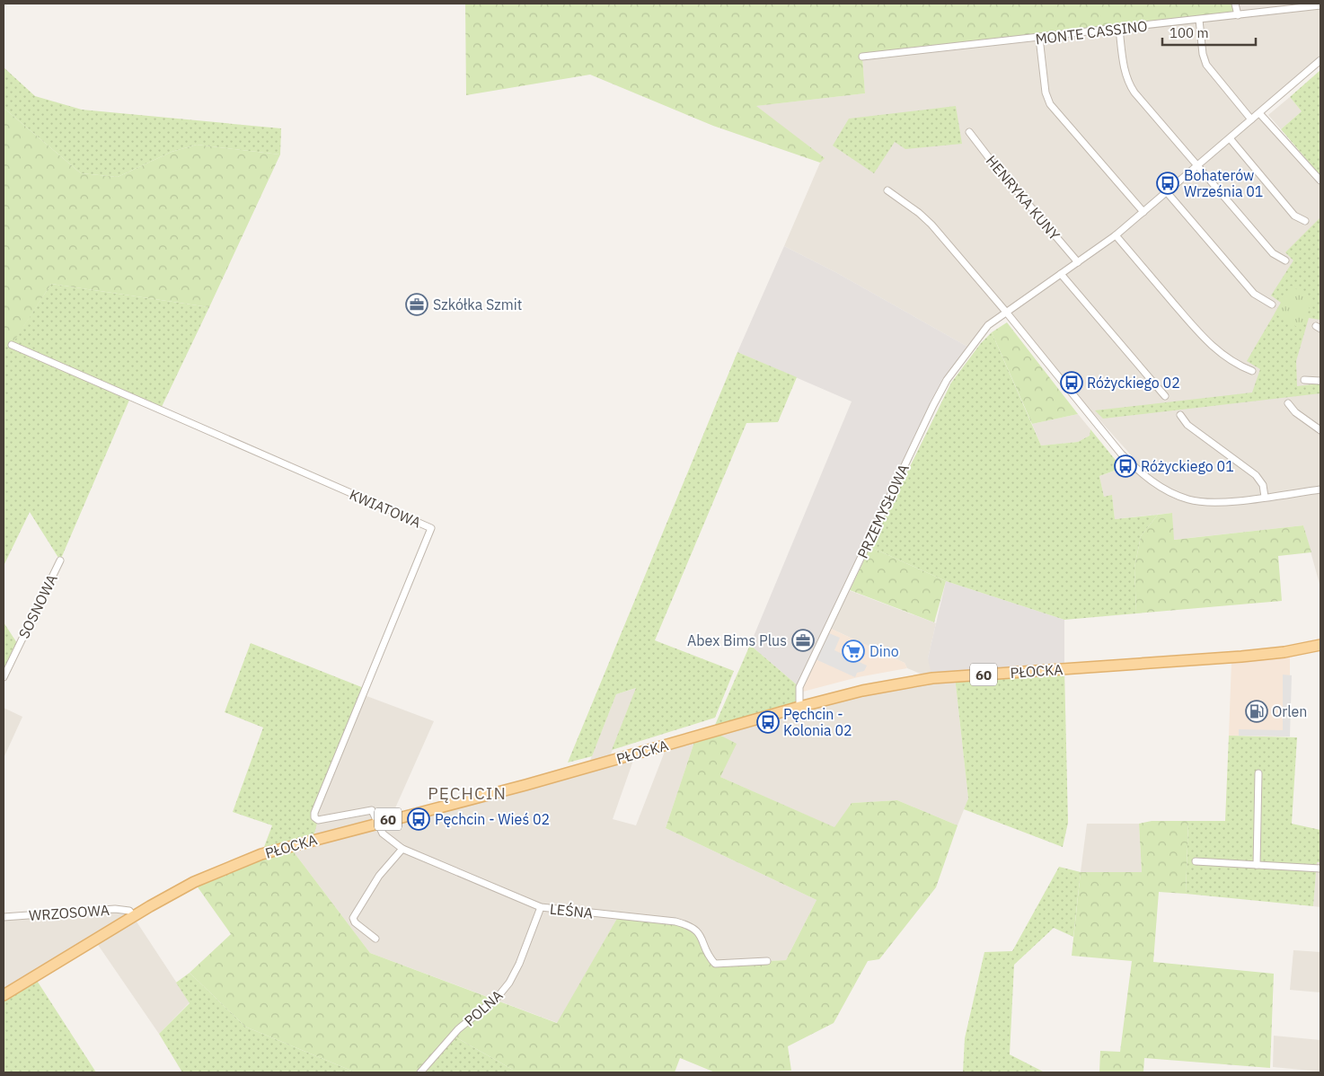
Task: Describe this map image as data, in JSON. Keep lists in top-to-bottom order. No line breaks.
{"streets":{"main road":["PŁOCKA","60"],"street":["MONTE CASSINO","HENRYKA KUNY","KWIATOWA","PRZEMYSŁOWA","SOSNOWA","LEŚNA","WRZOSOWA","POLNA"]},"crossings":[["HENRYKA KUNY","PRZEMYSŁOWA"],["KWIATOWA","PŁOCKA"],["KWIATOWA","LEŚNA"],["PRZEMYSŁOWA","PŁOCKA"],["PŁOCKA","LEŚNA"],["PŁOCKA","WRZOSOWA"],["LEŚNA","POLNA"]],"districts":["PĘCHCIN"],"places":{"bus stop":["Bohaterów Września 01","Różyckiego 02","Różyckiego 01","Pęchcin - Kolonia 02","Pęchcin - Wieś 02"],"office":["Szkółka Szmit","Abex Bims Plus"],"supermarket":["Dino"],"fuel station":["Orlen"]},"scale_bar":"100 m"}
